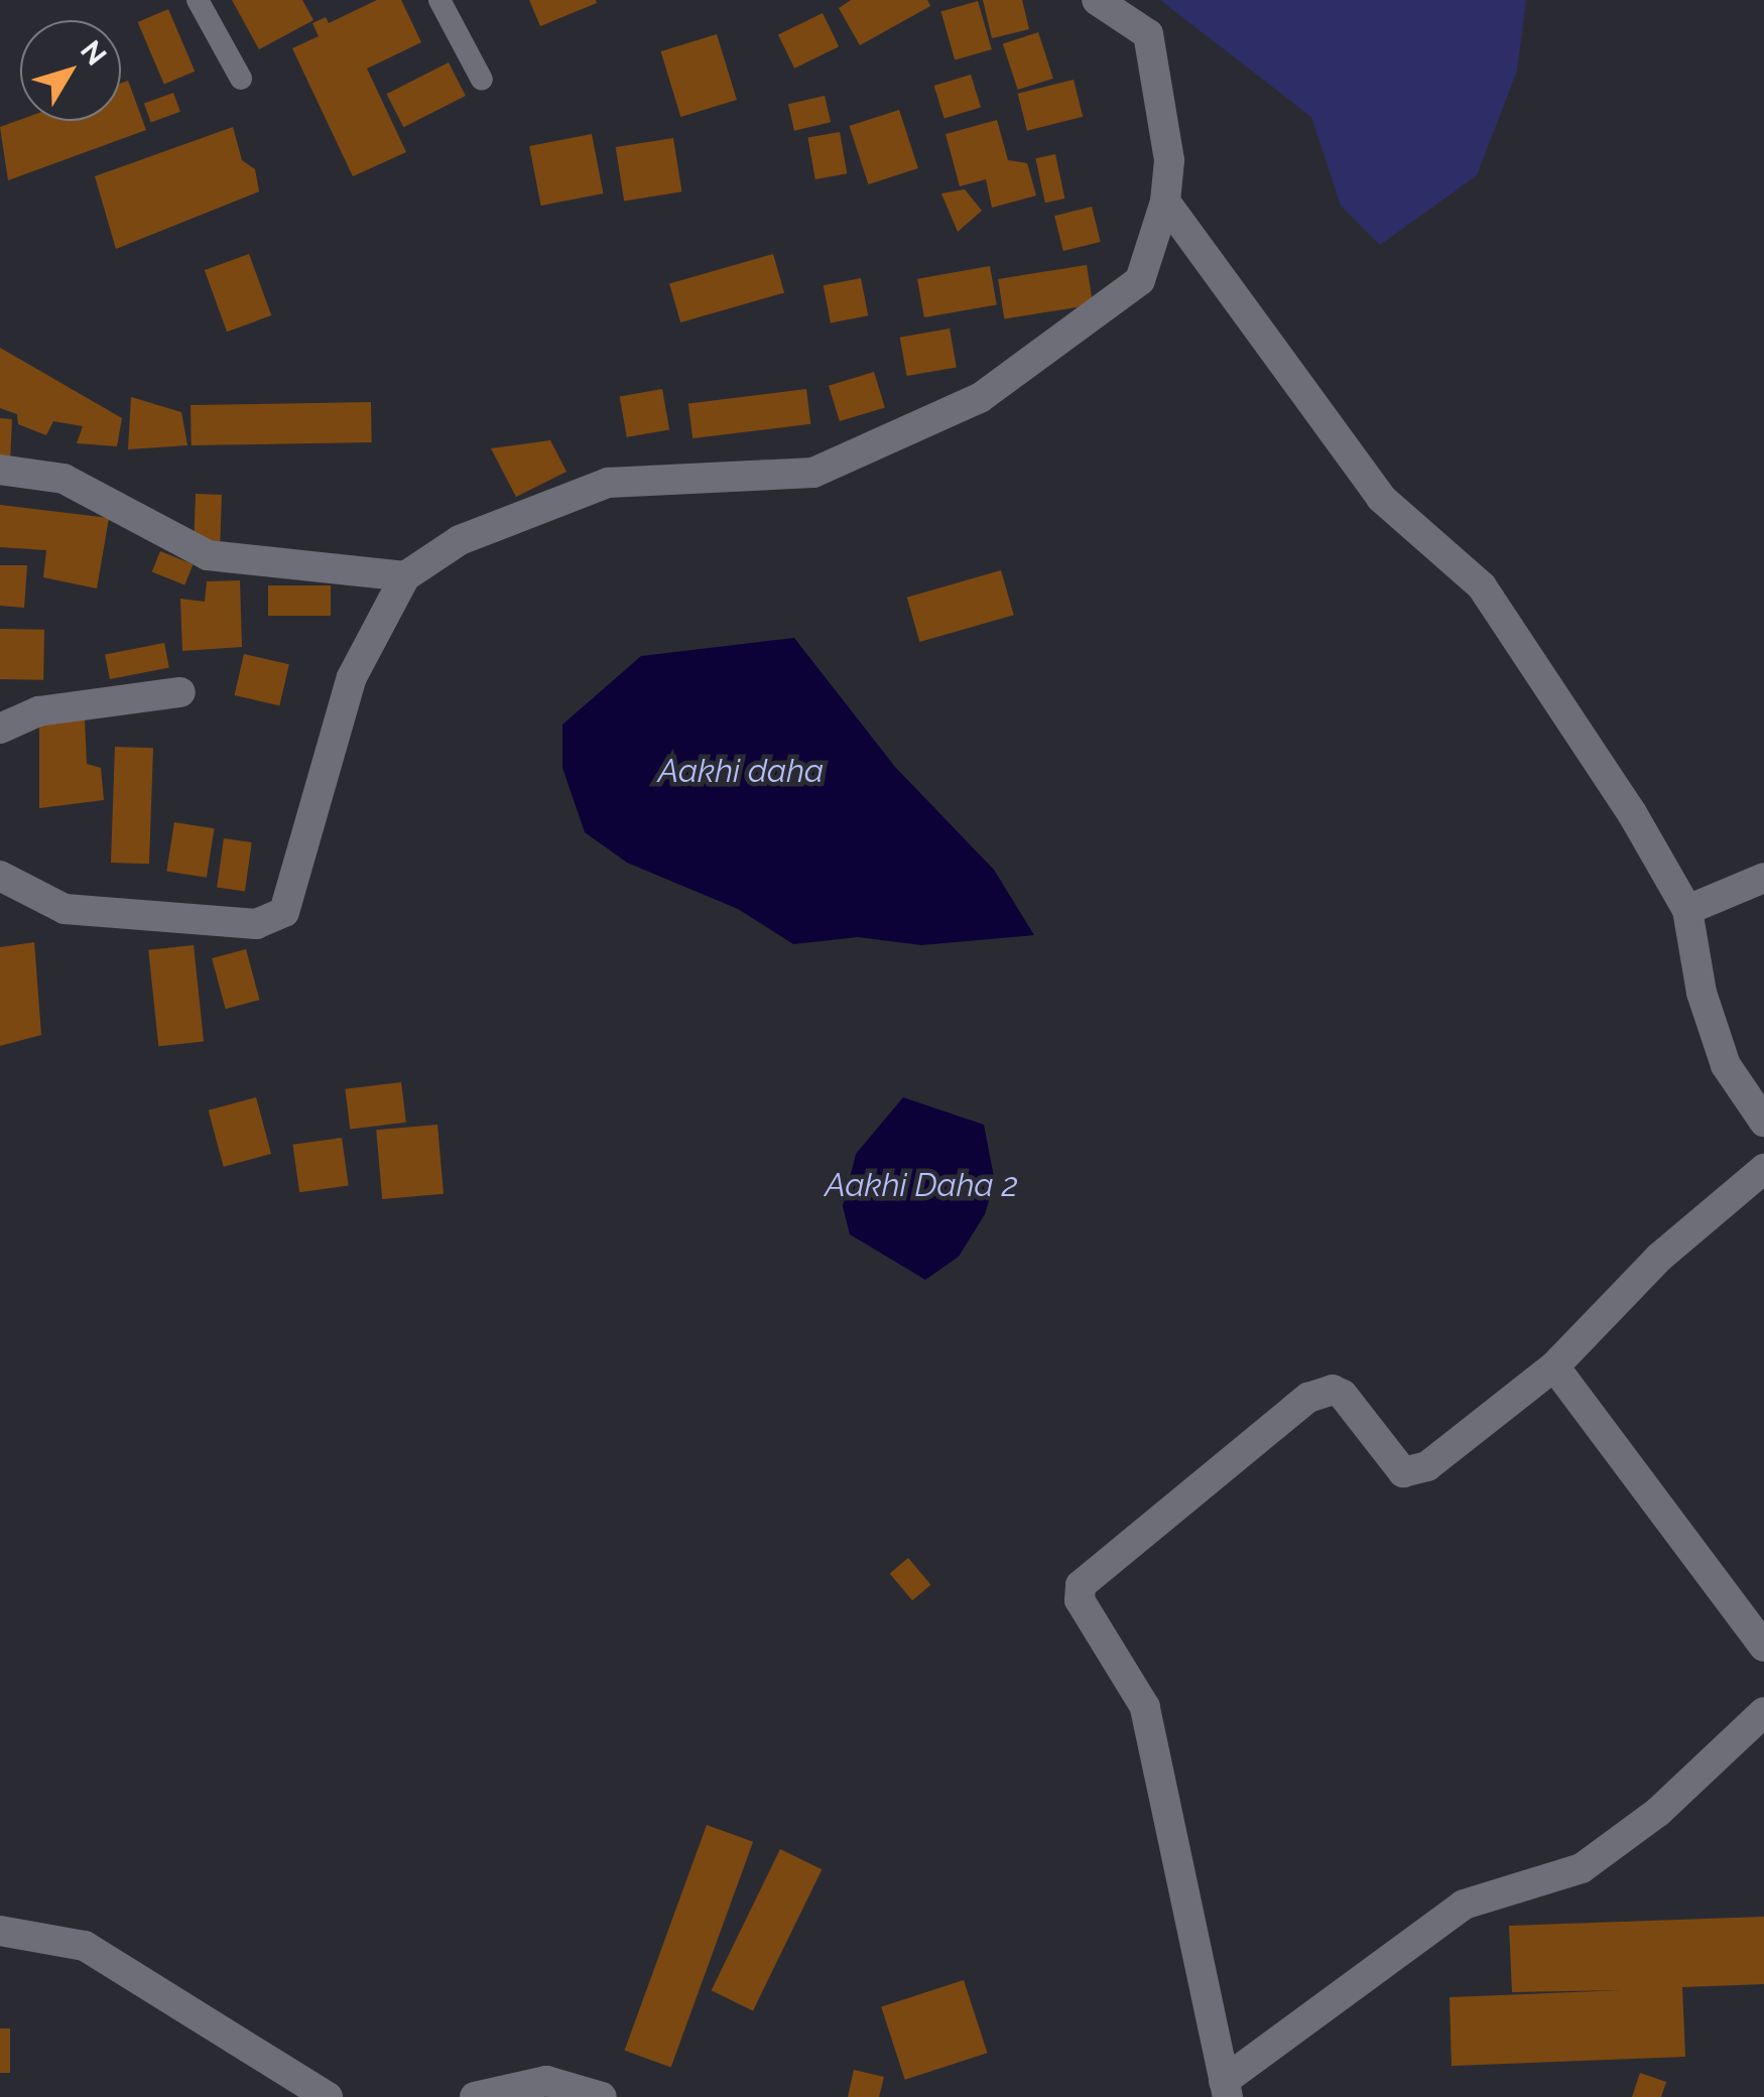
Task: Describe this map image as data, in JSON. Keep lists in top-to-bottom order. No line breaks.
{"water":["Aakhi daha","Aakhi Daha 2"],"north":"top right"}
